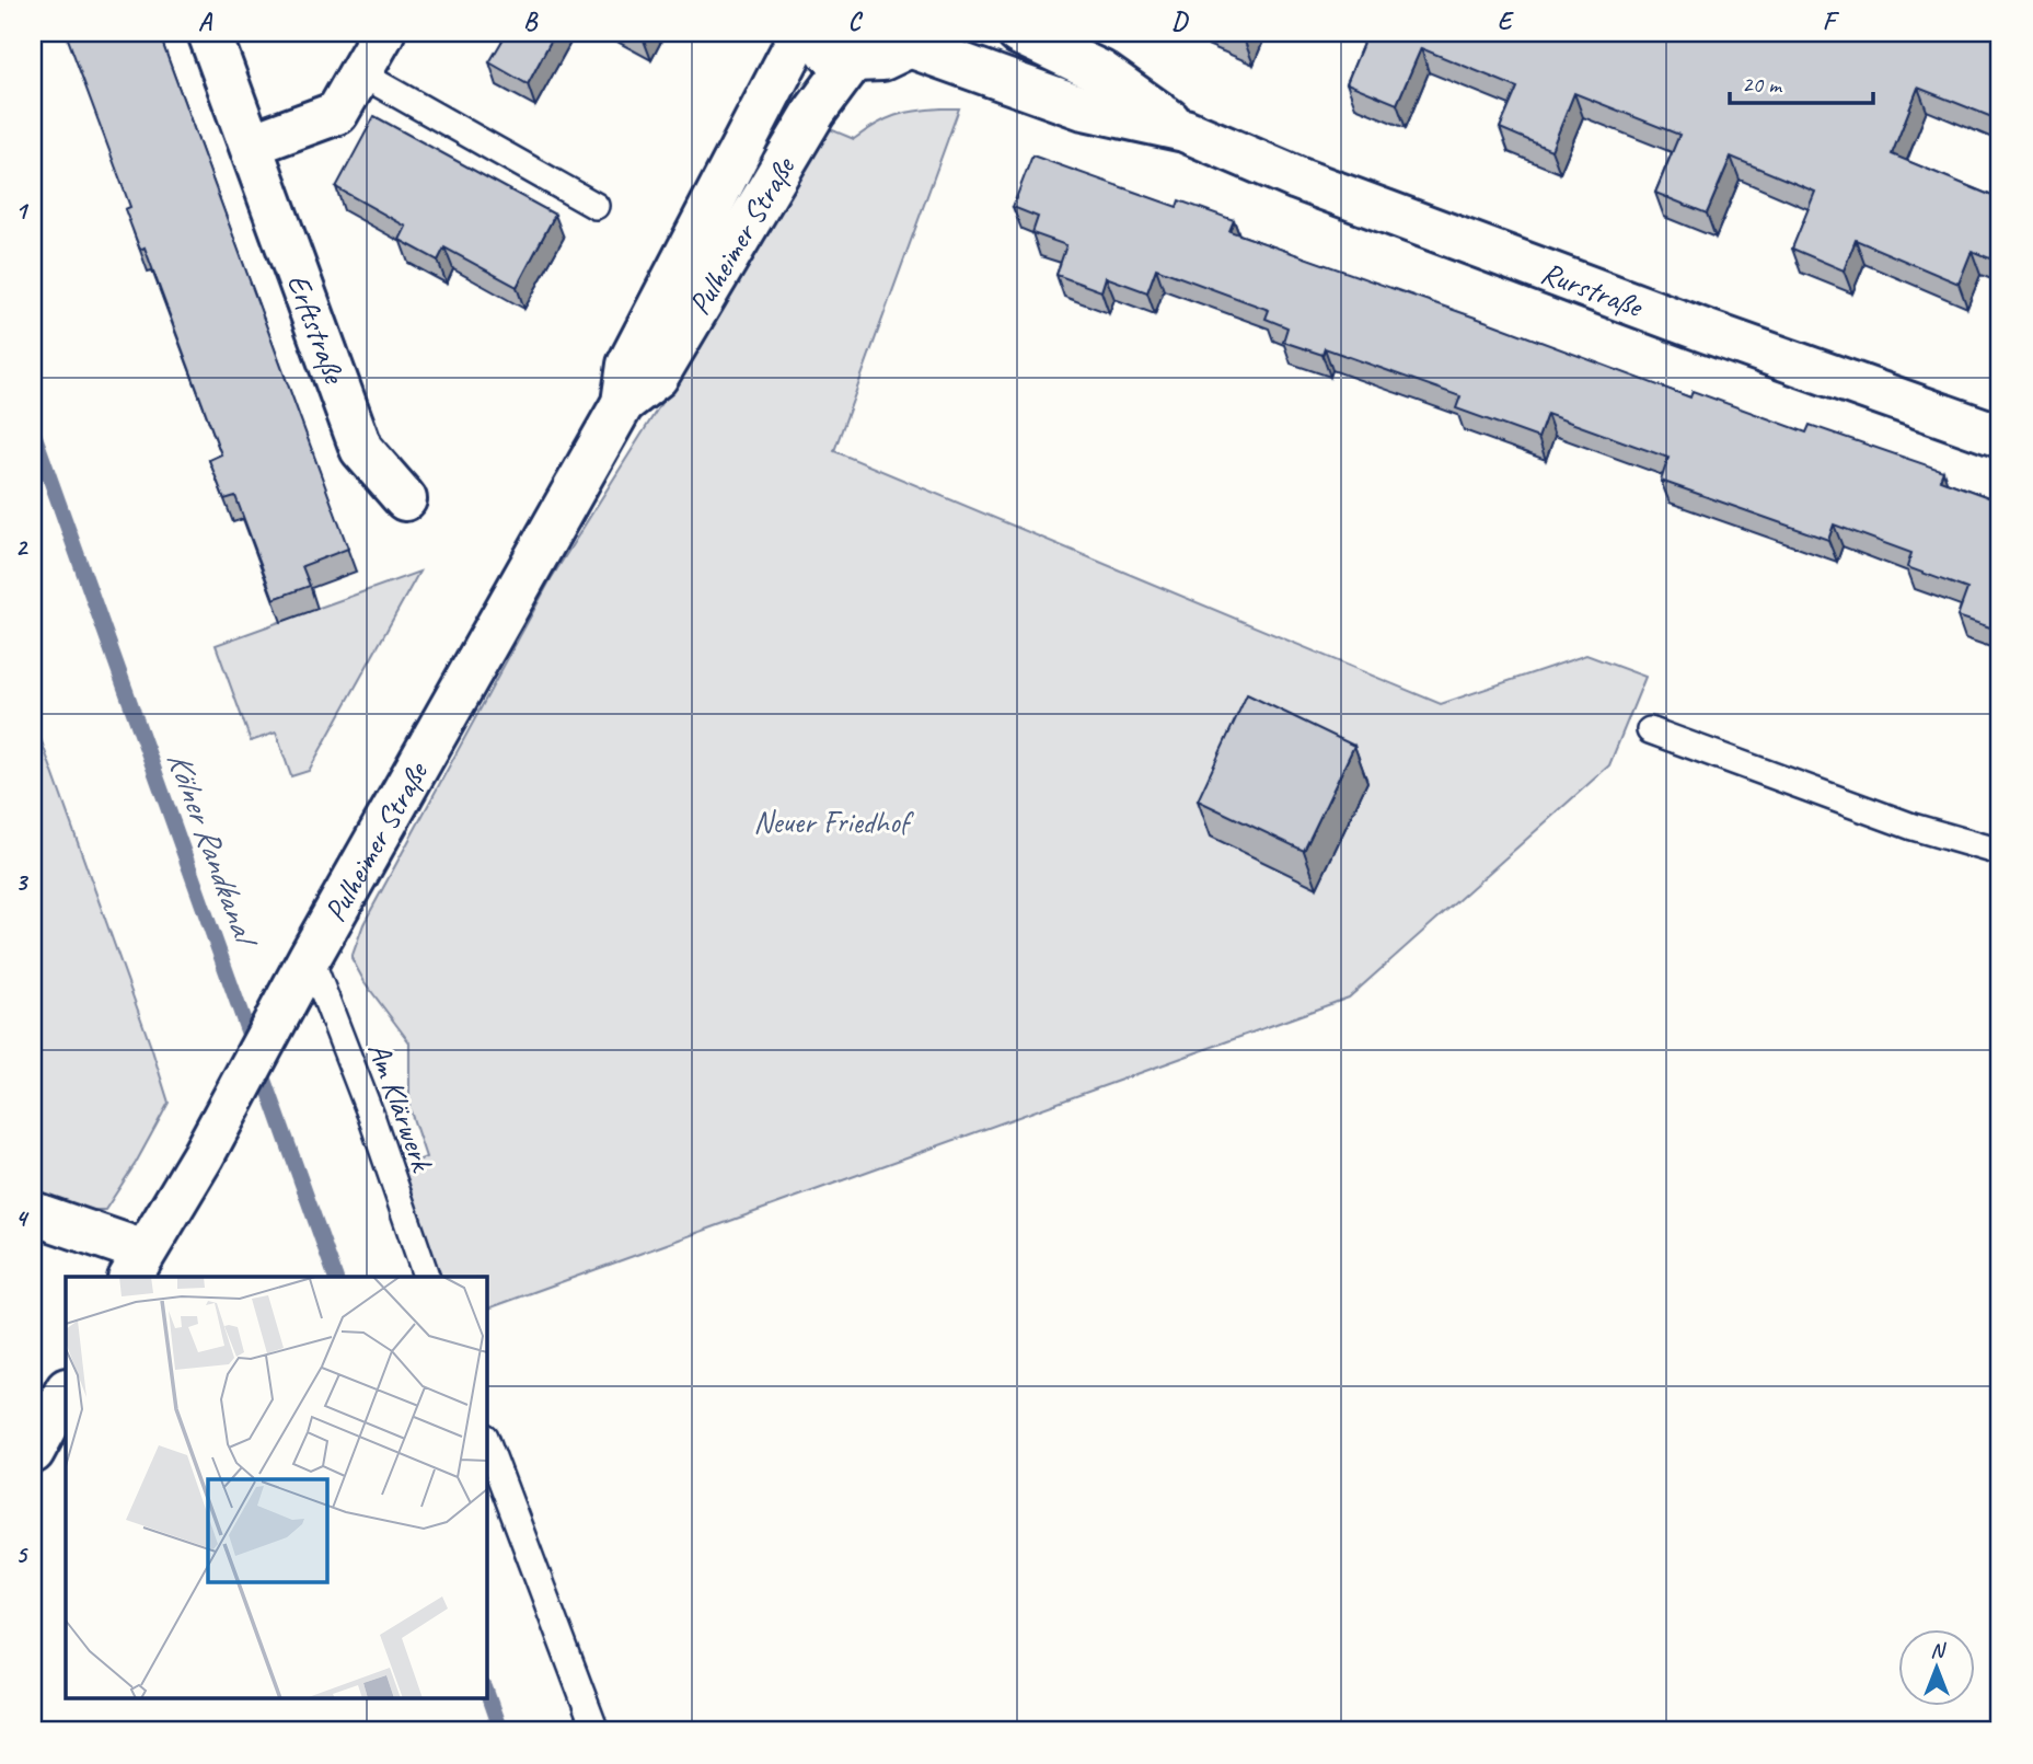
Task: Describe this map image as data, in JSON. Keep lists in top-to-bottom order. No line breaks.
{"streets":{"street":["Pulheimer Straße","Rurstraße","Erftstraße"],"lane":["Am Klärwerk"]},"crossings":[["Pulheimer Straße","Am Klärwerk"]],"water":["Kölner Randkanal"],"parks":["Neuer Friedhof"],"scale_bar":"20 m","north":"top","grid":{"columns":["A","B","C","D","E","F"],"rows":["1","2","3","4","5"]}}
